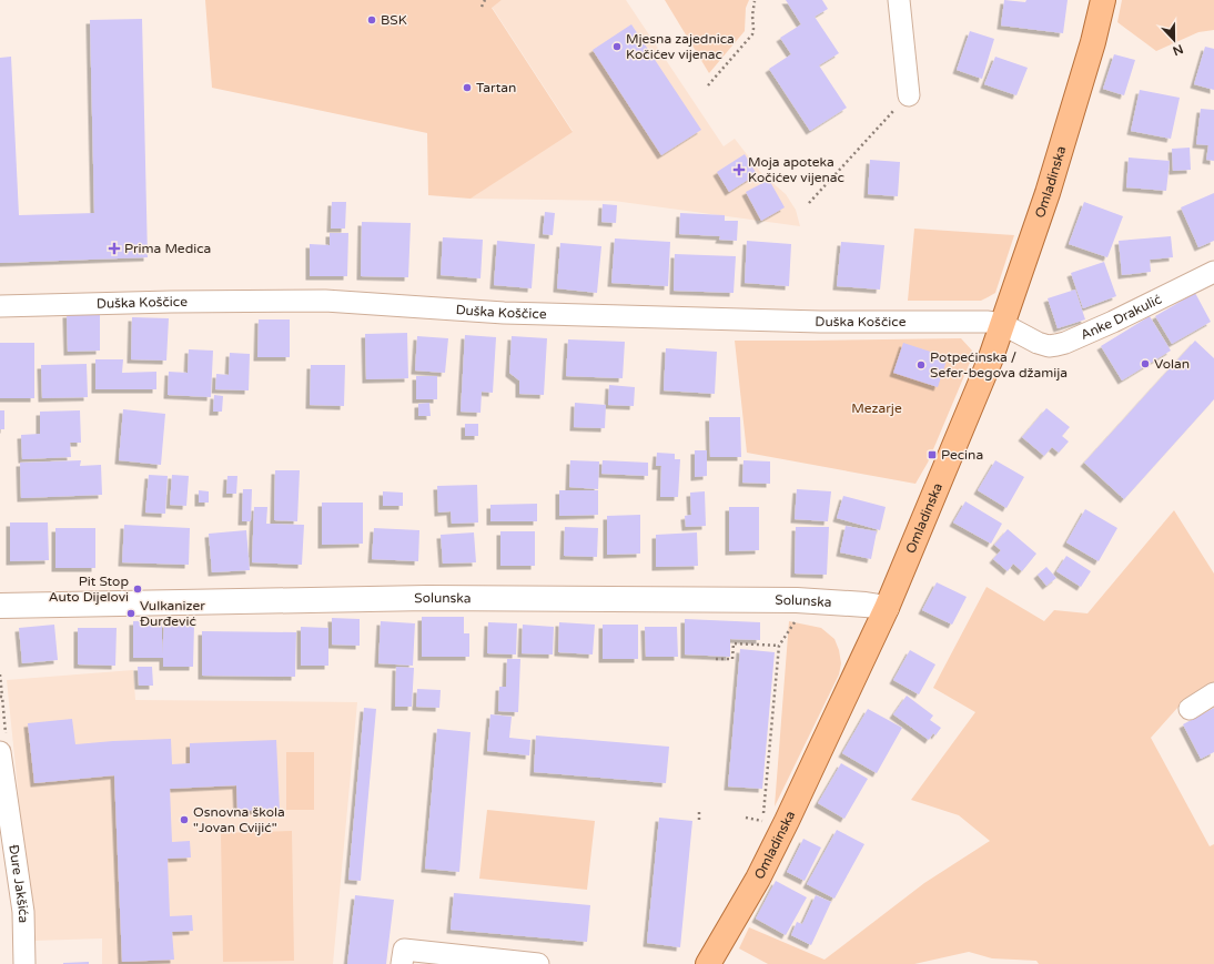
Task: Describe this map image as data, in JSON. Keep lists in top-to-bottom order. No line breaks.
{"streets":{"main road":["Omladinska"],"street":["Duška Koščice","Anke Drakulić","Solunska","Đure Jakšića"]},"crossings":[["Omladinska","Duška Koščice"],["Omladinska","Anke Drakulić"],["Omladinska","Solunska"],["Duška Koščice","Anke Drakulić"]],"parks":["Mezarje"],"places":{"other":["BSK","Mjesna zajednica Kočićev vijenac","Tartan","Volan","Potpećinska / Sefer-begova džamija","Pit Stop Auto Dijelovi","Vulkanizer Đurđević","Osnovna škola \"Jovan Cvijić\""],"health":["Moja apoteka Kočićev vijenac","Prima Medica"],"transit":["Pecina"]},"north":"bottom"}
